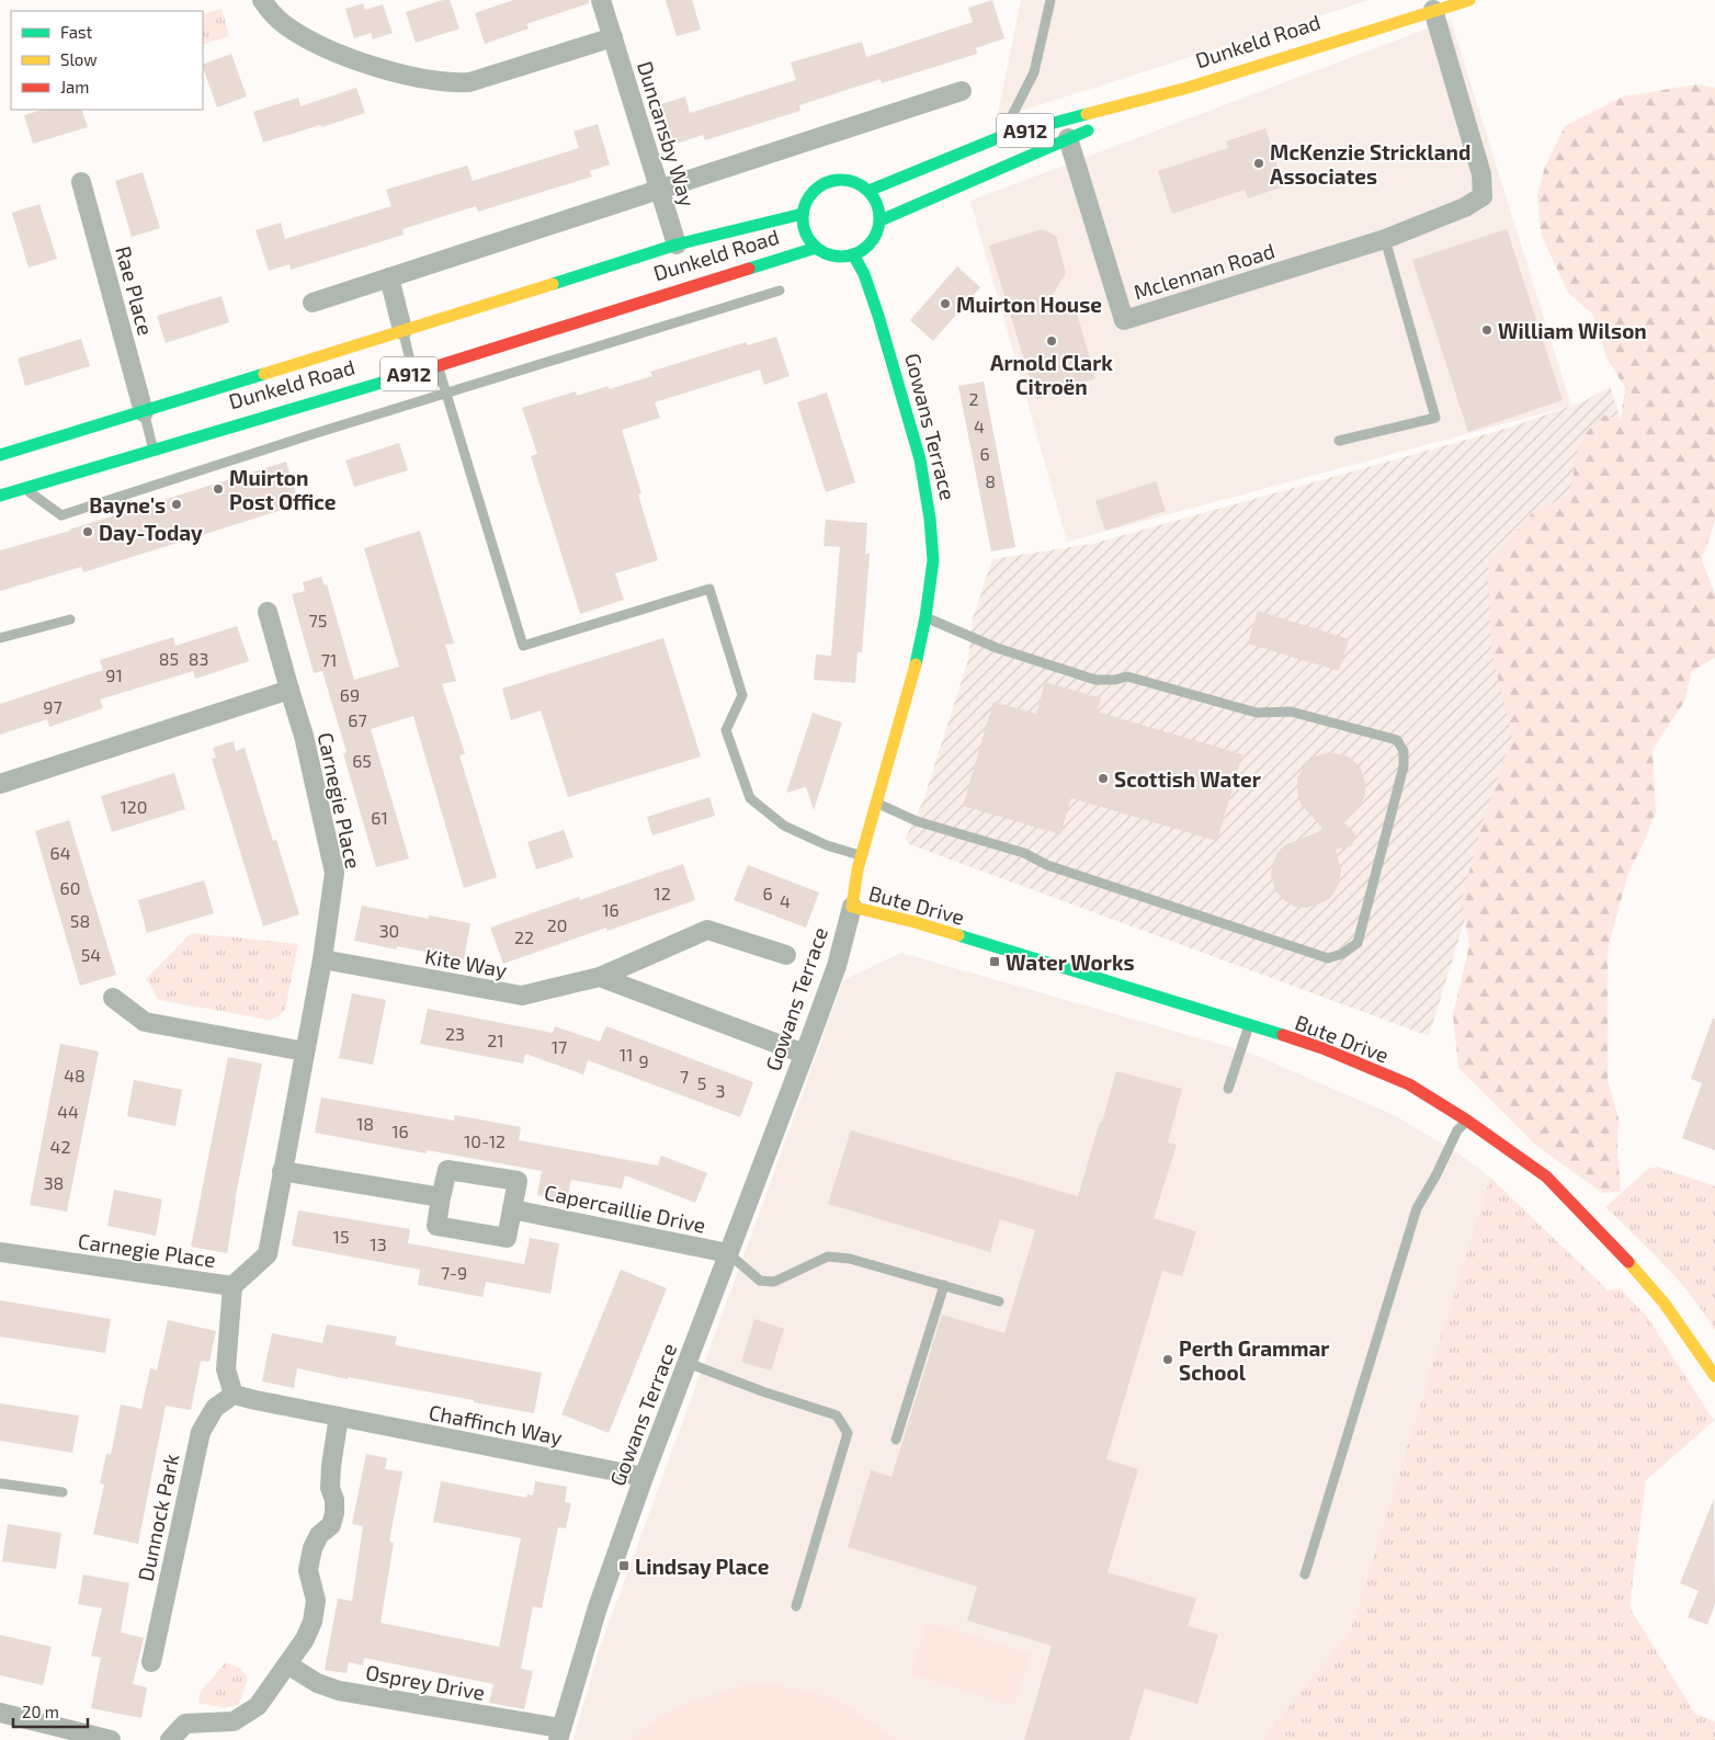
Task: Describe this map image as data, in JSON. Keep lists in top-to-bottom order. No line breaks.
{"streets":{"main road":["Dunkeld Road","A912","Gowans Terrace","Bute Drive"],"street":["Duncansby Way","Mclennan Road","Rae Place","Carnegie Place","Kite Way","Capercaillie Drive","Chaffinch Way","Dunnock Park","Osprey Drive"]},"crossings":[["Dunkeld Road","Duncansby Way"],["Dunkeld Road","Mclennan Road"],["Dunkeld Road","Rae Place"],["Dunkeld Road","Gowans Terrace"],["Gowans Terrace","Bute Drive"],["Gowans Terrace","Capercaillie Drive"],["Gowans Terrace","Chaffinch Way"],["Gowans Terrace","Osprey Drive"],["Carnegie Place","Kite Way"]],"places":{"other":["McKenzie Strickland Associates","Muirton House","William Wilson","Arnold Clark Citroën","Muirton Post Office","Bayne's","Day-Today","Scottish Water","Perth Grammar School"],"transit":["Water Works","Lindsay Place"]},"house_numbers":["2","4","6","8","75","85","83","71","91","69","97","67","65","120","61","64","60","12","6","4","16","58","20","30","22","54","23","21","17","11","9","48","7","5","3","44","18","16","10-12","42","38","15","13","7-9"],"legend":["Fast","Slow","Jam"],"scale_bar":"20 m"}
